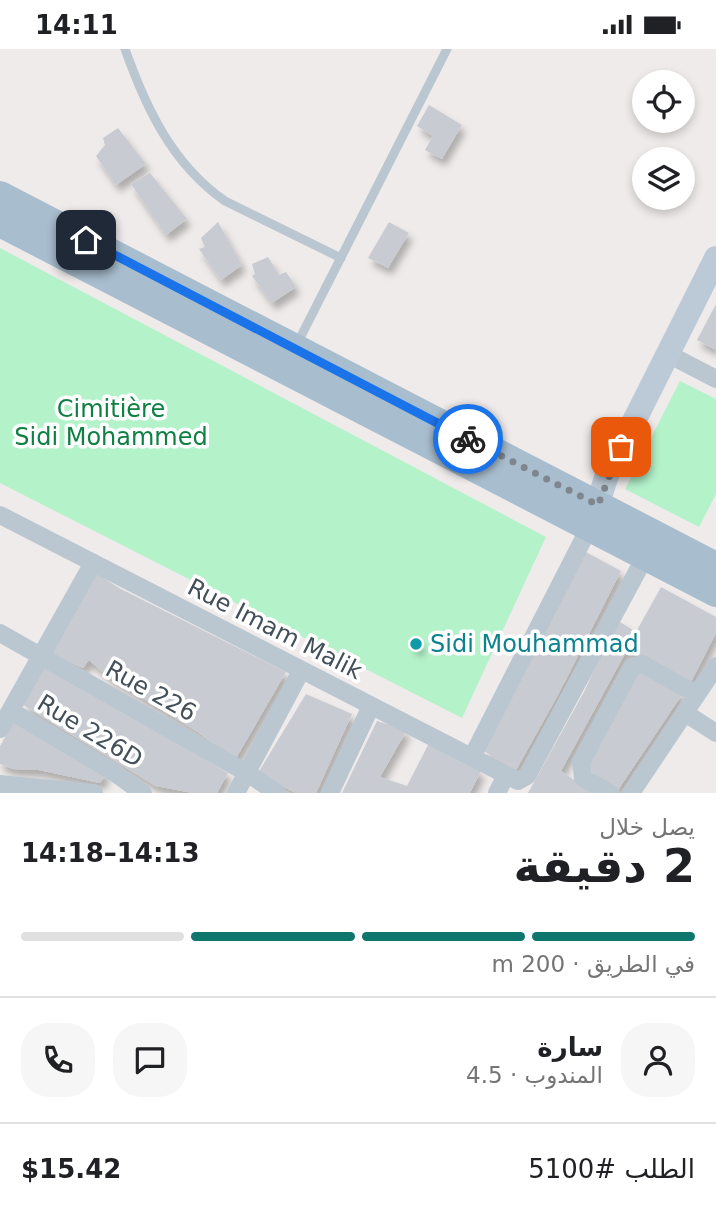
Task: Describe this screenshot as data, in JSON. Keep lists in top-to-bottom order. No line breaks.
{"streets":{"street":["Rue Imam Malik","Rue 226","Rue 226D"]},"parks":["Cimitière Sidi Mohammed"],"places":["Sidi Mouhammad"],"page":{"status":"14:11","heading":["2 دقيقة","يصل خلال","14:13–14:18"],"panel":["سارة","المندوب · 4.5","الطلب #5100","$15.42"],"bar":"في الطريق · 200 m"}}
